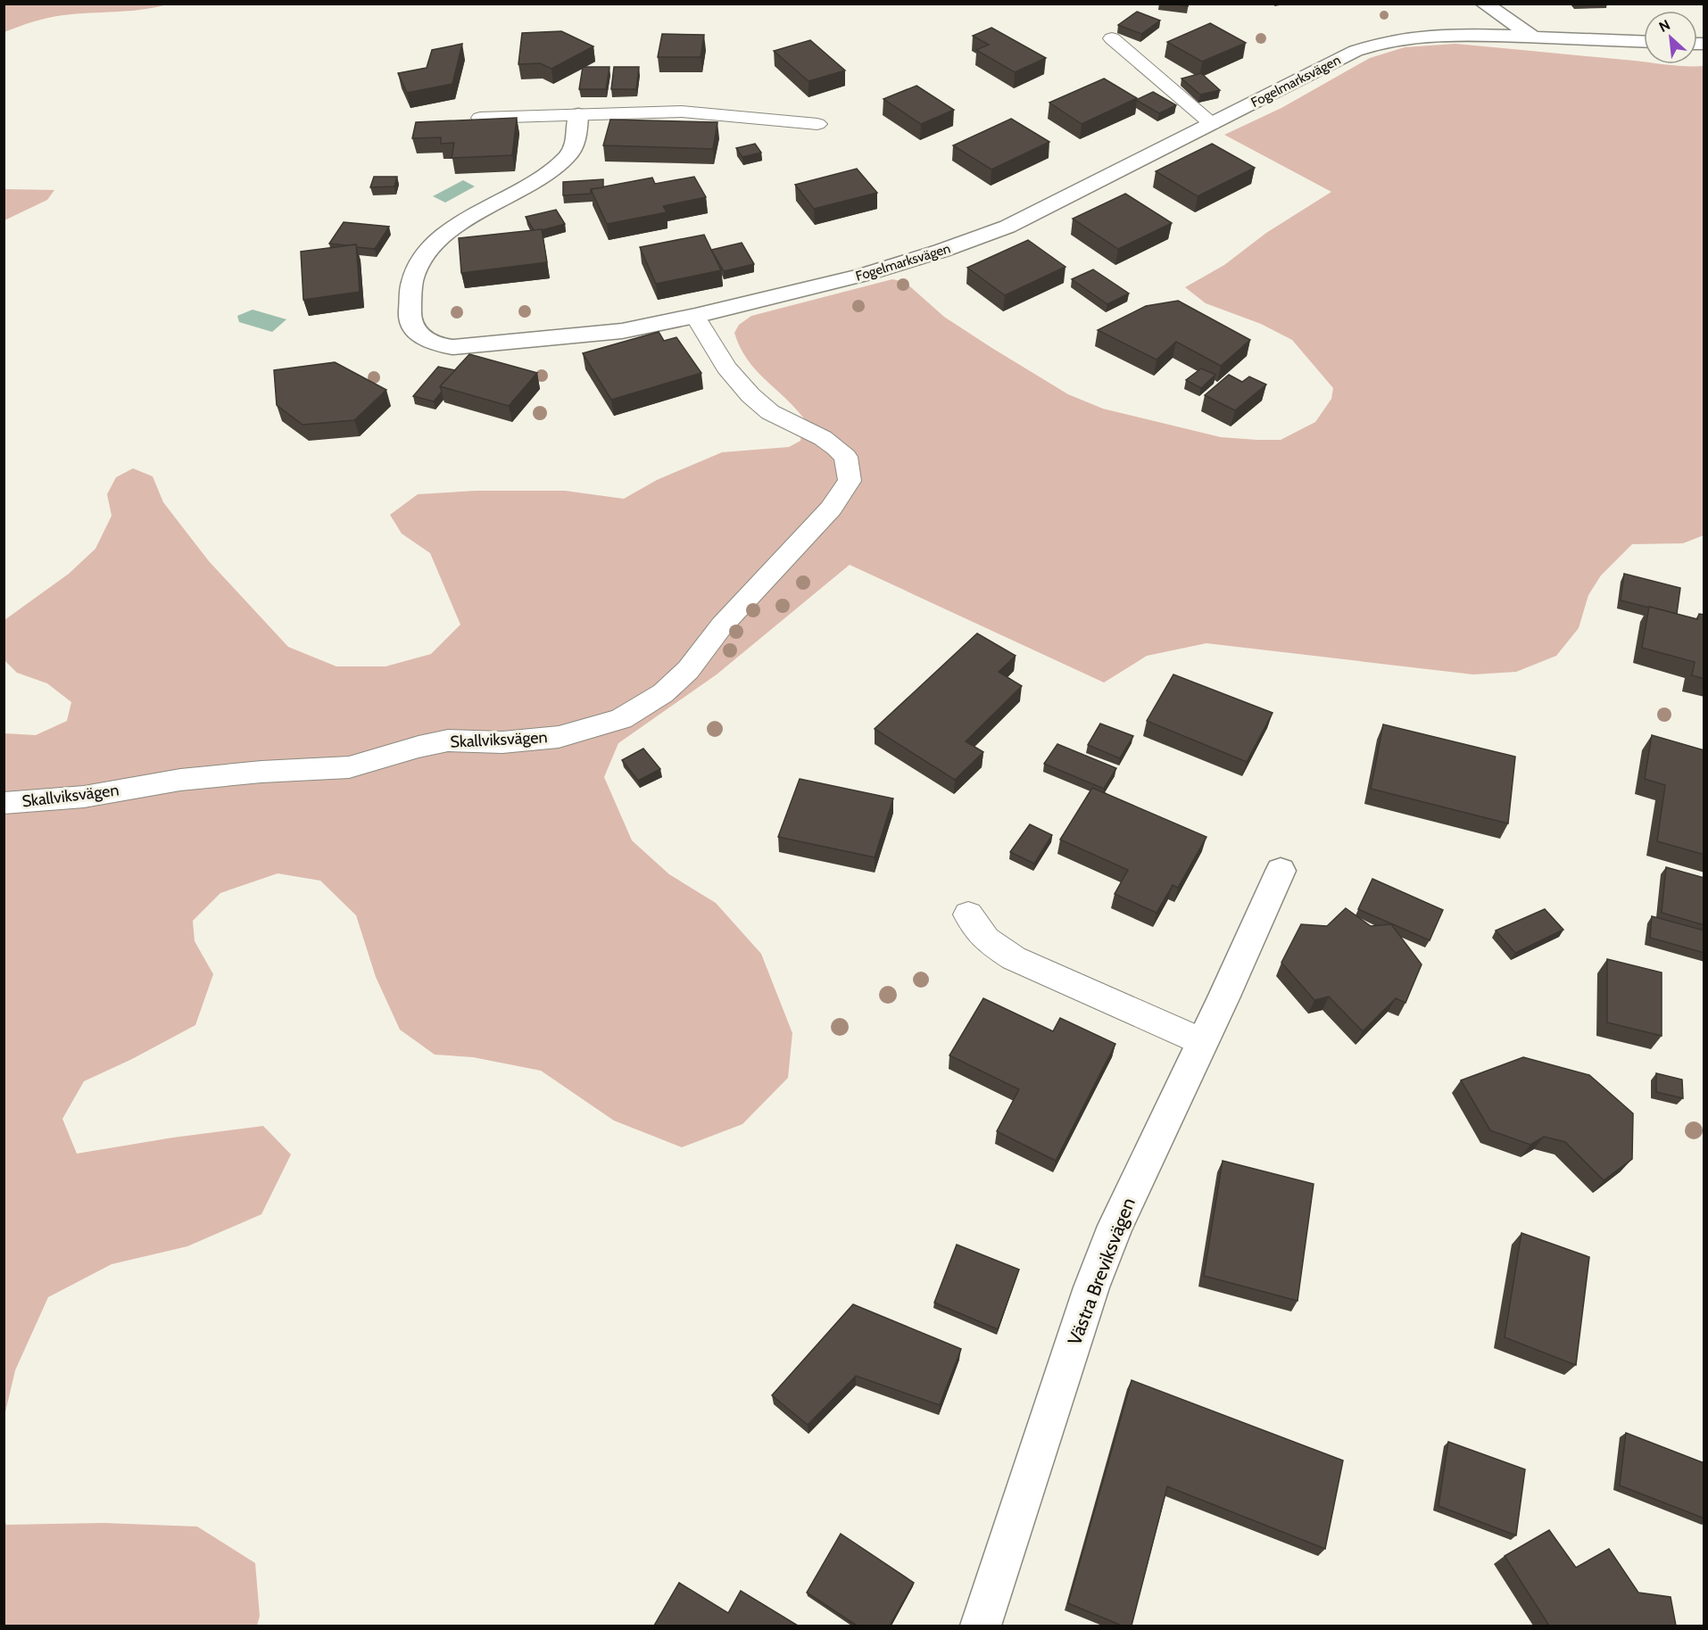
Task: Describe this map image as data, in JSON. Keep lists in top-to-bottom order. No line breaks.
{"streets":{"street":["Fogelmarksvägen","Västra Breviksvägen"],"lane":["Skallviksvägen"]},"crossings":[["Fogelmarksvägen","Skallviksvägen"]],"north":"top left"}
